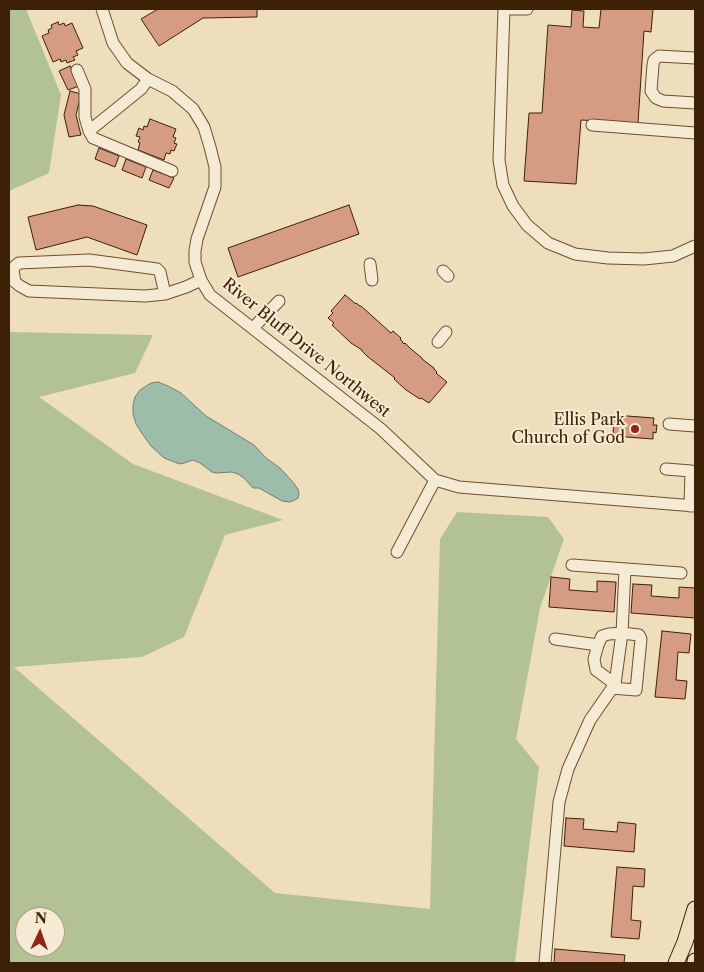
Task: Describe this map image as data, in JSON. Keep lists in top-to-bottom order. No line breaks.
{"streets":{"street":["River Bluff Drive Northwest"]},"places":["Ellis Park Church of God"],"north":"top"}
